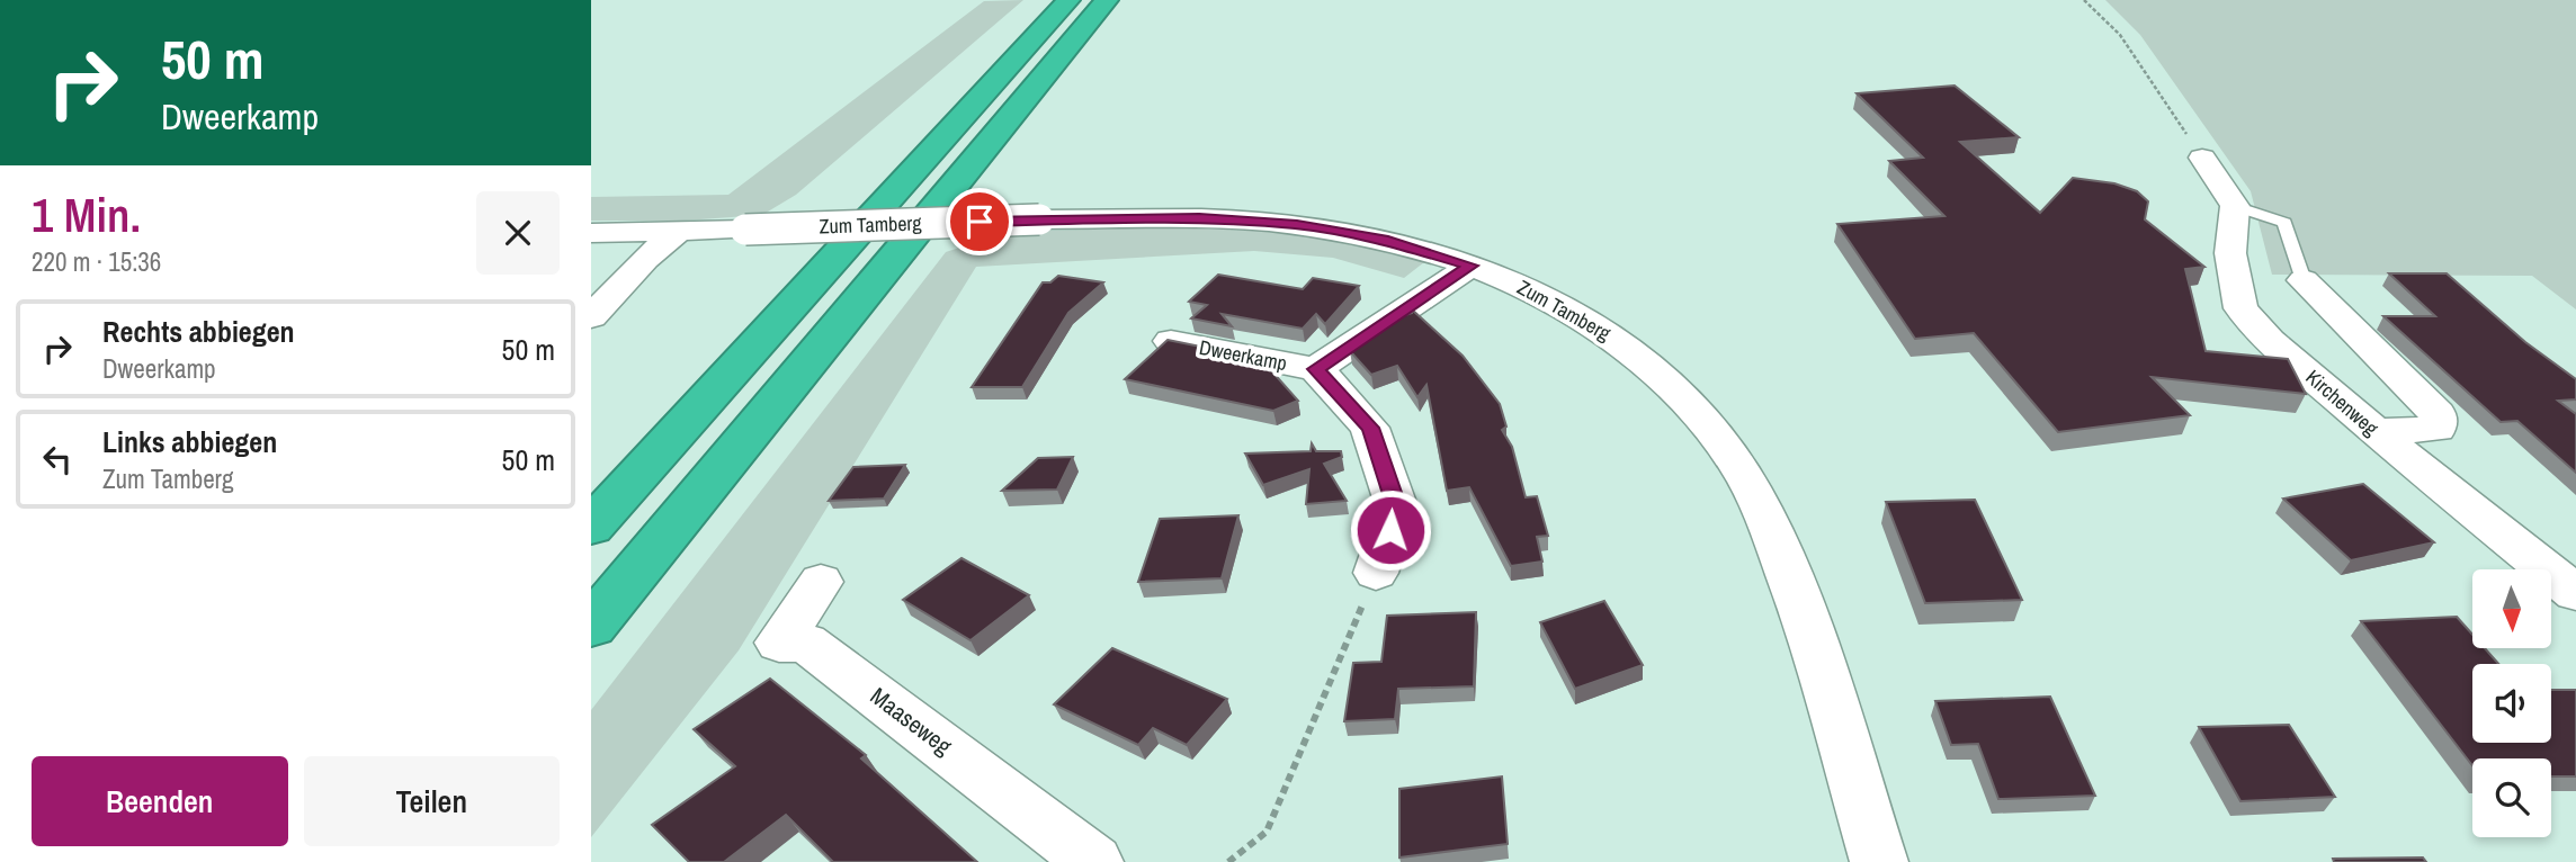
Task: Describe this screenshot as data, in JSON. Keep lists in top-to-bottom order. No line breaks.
{"streets":{"street":["Zum Tamberg","Dweerkamp","Kirchenweg","Maaseweg"]},"north":"bottom","page":{"turn":["50 m","Dweerkamp"],"heading":["1 Min.","220 m · 15:36"],"list":[{"name":"Rechts abbiegen","note":"Dweerkamp","value":"50 m"},{"name":"Links abbiegen","note":"Zum Tamberg","value":"50 m"}],"buttons":["Beenden","Teilen"]}}
